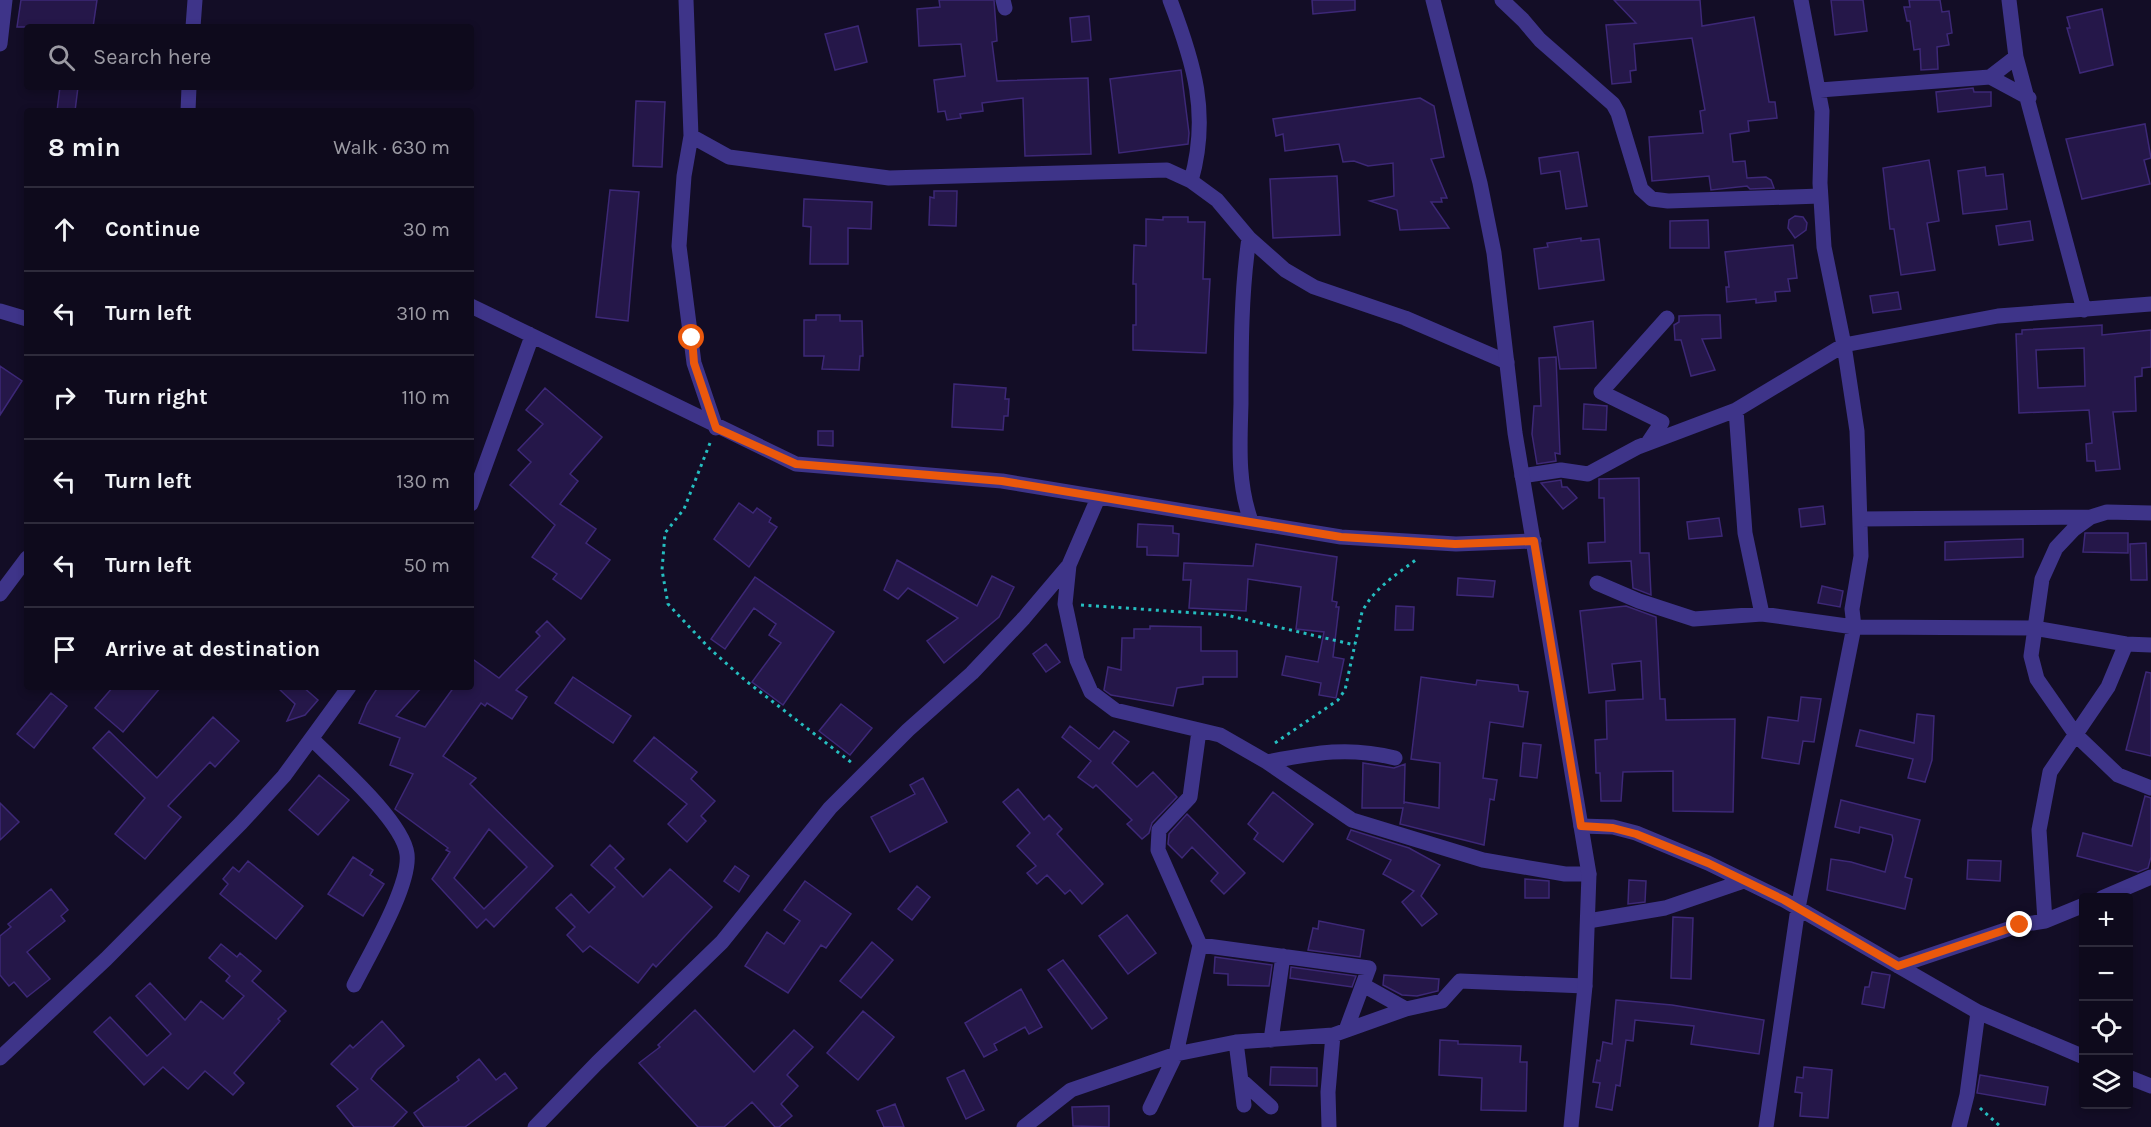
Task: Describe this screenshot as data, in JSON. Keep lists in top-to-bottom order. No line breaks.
{"page":{"search":"Search here","heading":["8 min","Walk · 630 m"],"list":[["Continue","30 m"],["Turn left","310 m"],["Turn right","110 m"],["Turn left","130 m"],["Turn left","50 m"],"Arrive at destination"],"map_buttons":["+","−"]}}
